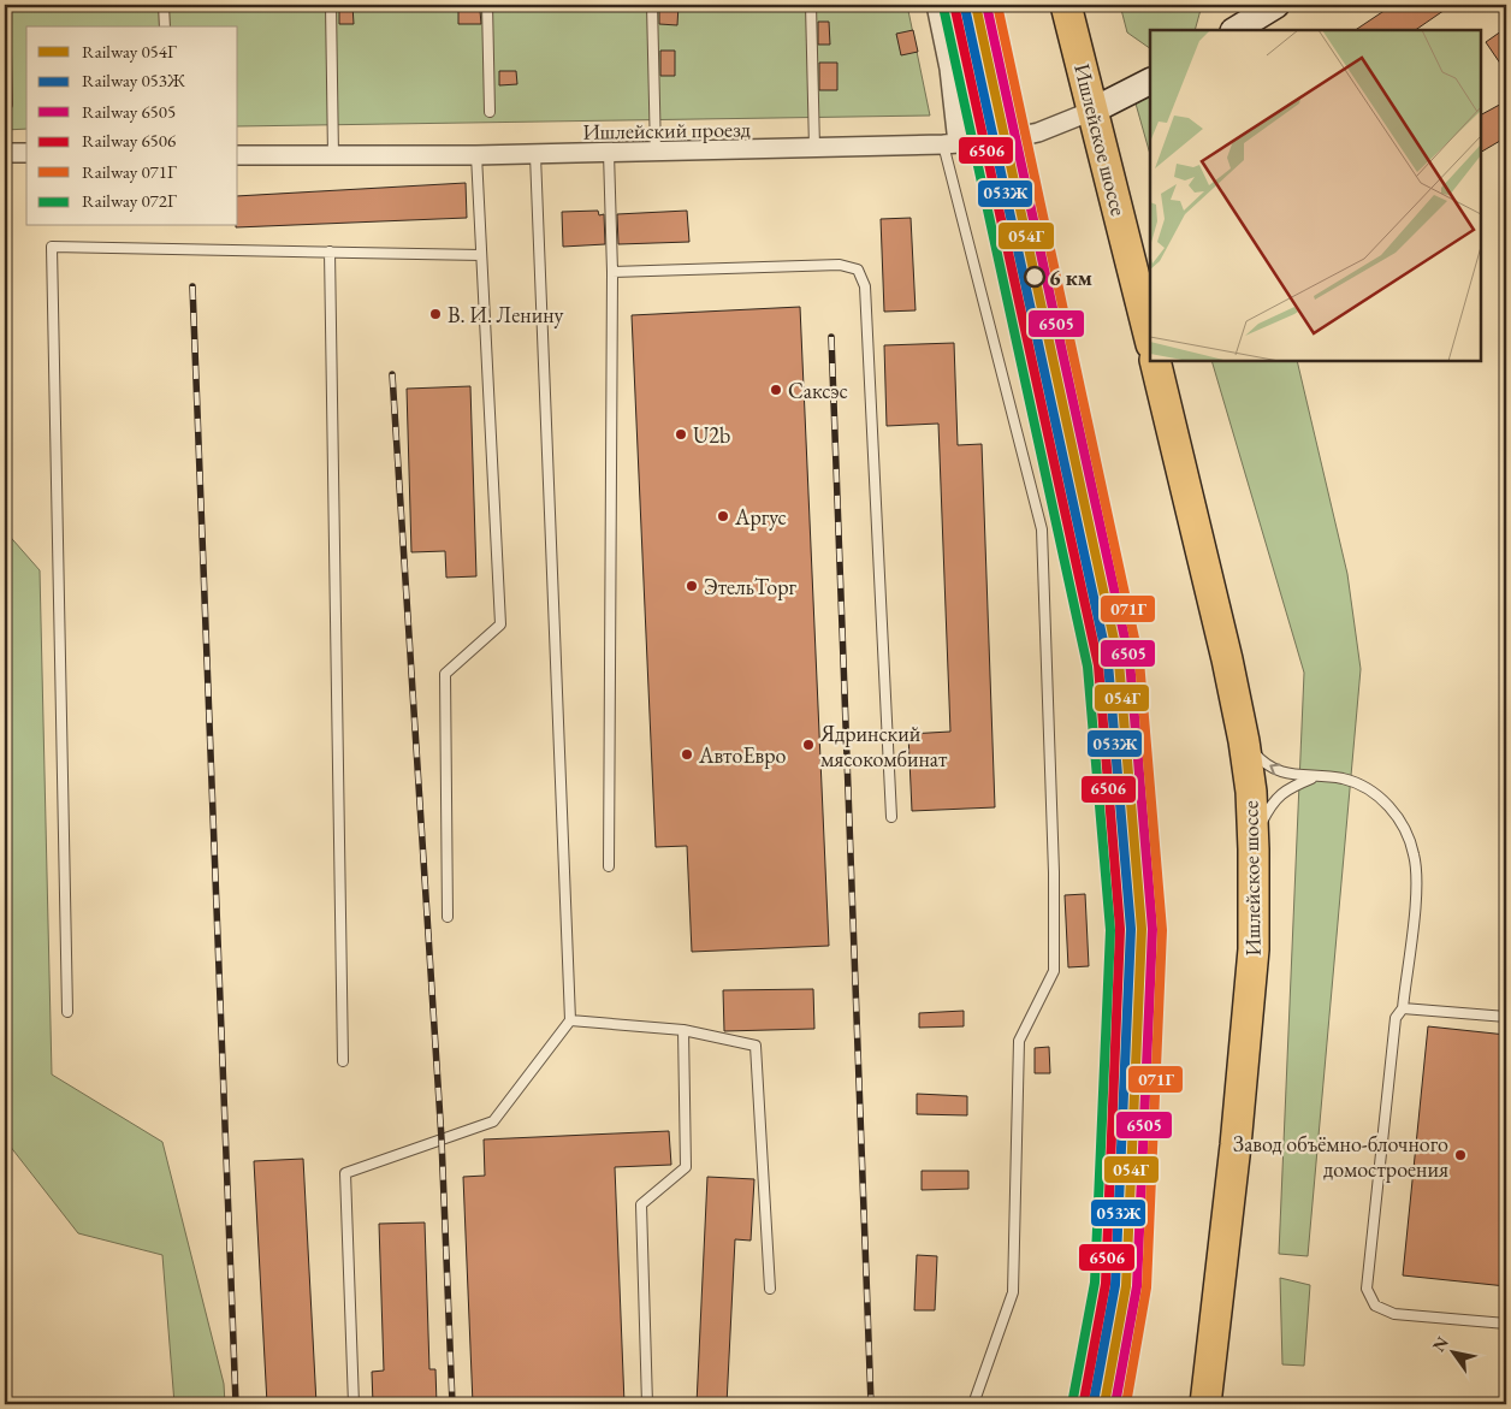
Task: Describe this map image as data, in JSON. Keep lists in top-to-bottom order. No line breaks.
{"streets":{"main road":["Ишлейское шоссе"],"street":["Ишлейский проезд"]},"crossings":[["Ишлейский проезд","Ишлейское шоссе"]],"places":["6 км","В. И. Ленину","Саксэс","U2b","Аргус","ЭтельТорг","Ядринский мясокомбинат","АвтоЕвро","Завод объёмно-блочного домостроения"],"lines":["rail line 054Г","rail line 6505","rail line 071Г","rail line 053Ж","rail line 6506","rail line 072Г"],"legend":["Railway 054Г","Railway 053Ж","Railway 6505","Railway 6506","Railway 071Г","Railway 072Г"],"north":"top left"}
